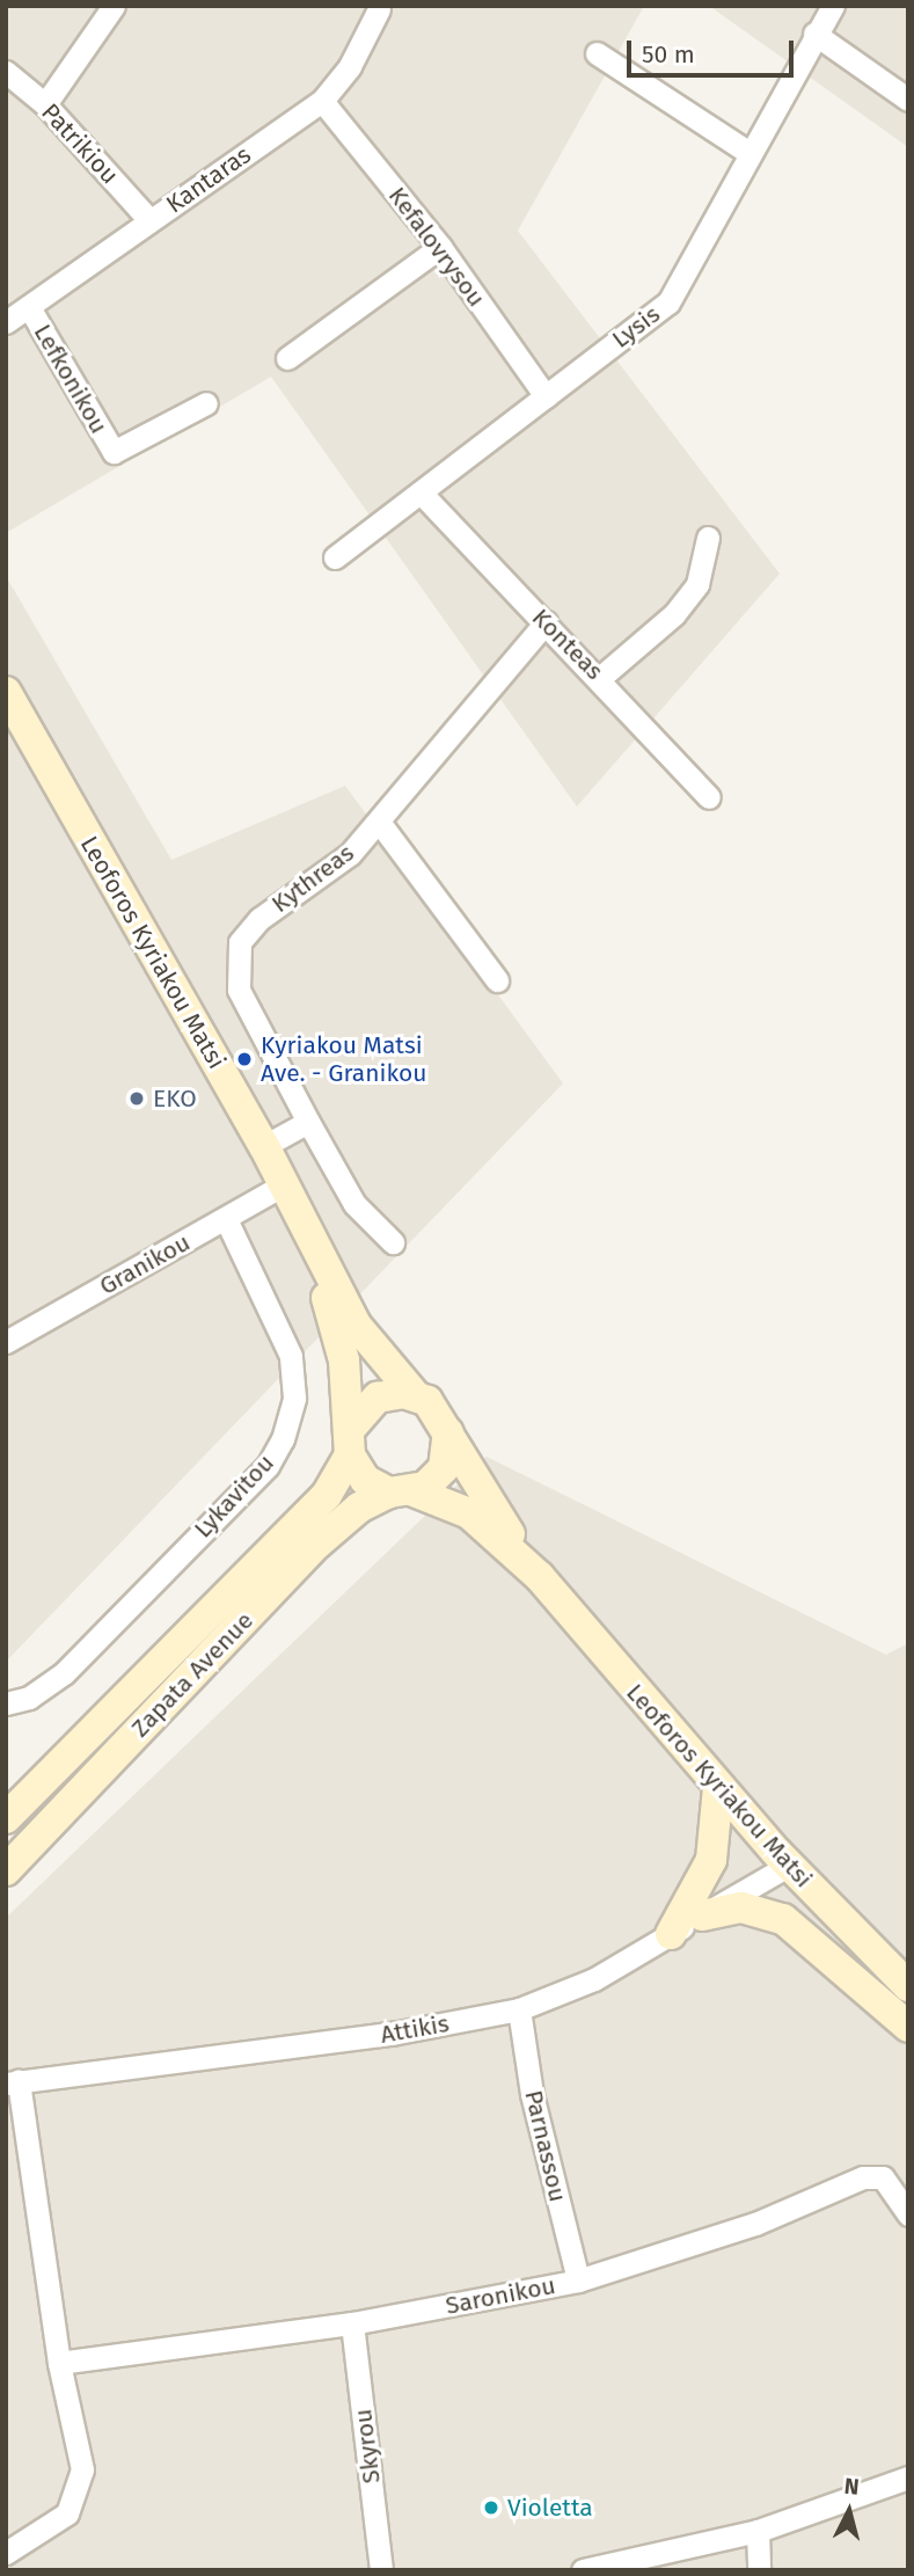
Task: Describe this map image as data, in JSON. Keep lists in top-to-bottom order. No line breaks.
{"streets":{"main road":["Leoforos Kyriakou Matsi","Zapata Avenue"],"street":["Patrikiou","Kantaras","Kefalovrysou","Lysis","Lefkonikou","Konteas","Kythreas","Granikou","Lykavitou","Attikis","Parnassou","Saronikou","Skyrou"]},"crossings":[["Patrikiou","Kantaras"],["Kantaras","Kefalovrysou"],["Kantaras","Lefkonikou"],["Kefalovrysou","Lysis"],["Lysis","Konteas"],["Konteas","Kythreas"],["Leoforos Kyriakou Matsi","Granikou"],["Leoforos Kyriakou Matsi","Zapata Avenue"],["Leoforos Kyriakou Matsi","Attikis"],["Granikou","Lykavitou"],["Attikis","Parnassou"],["Parnassou","Saronikou"],["Saronikou","Skyrou"]],"places":["Kyriakou Matsi Ave. - Granikou","EKO","Violetta"],"scale_bar":"50 m","north":"top"}
